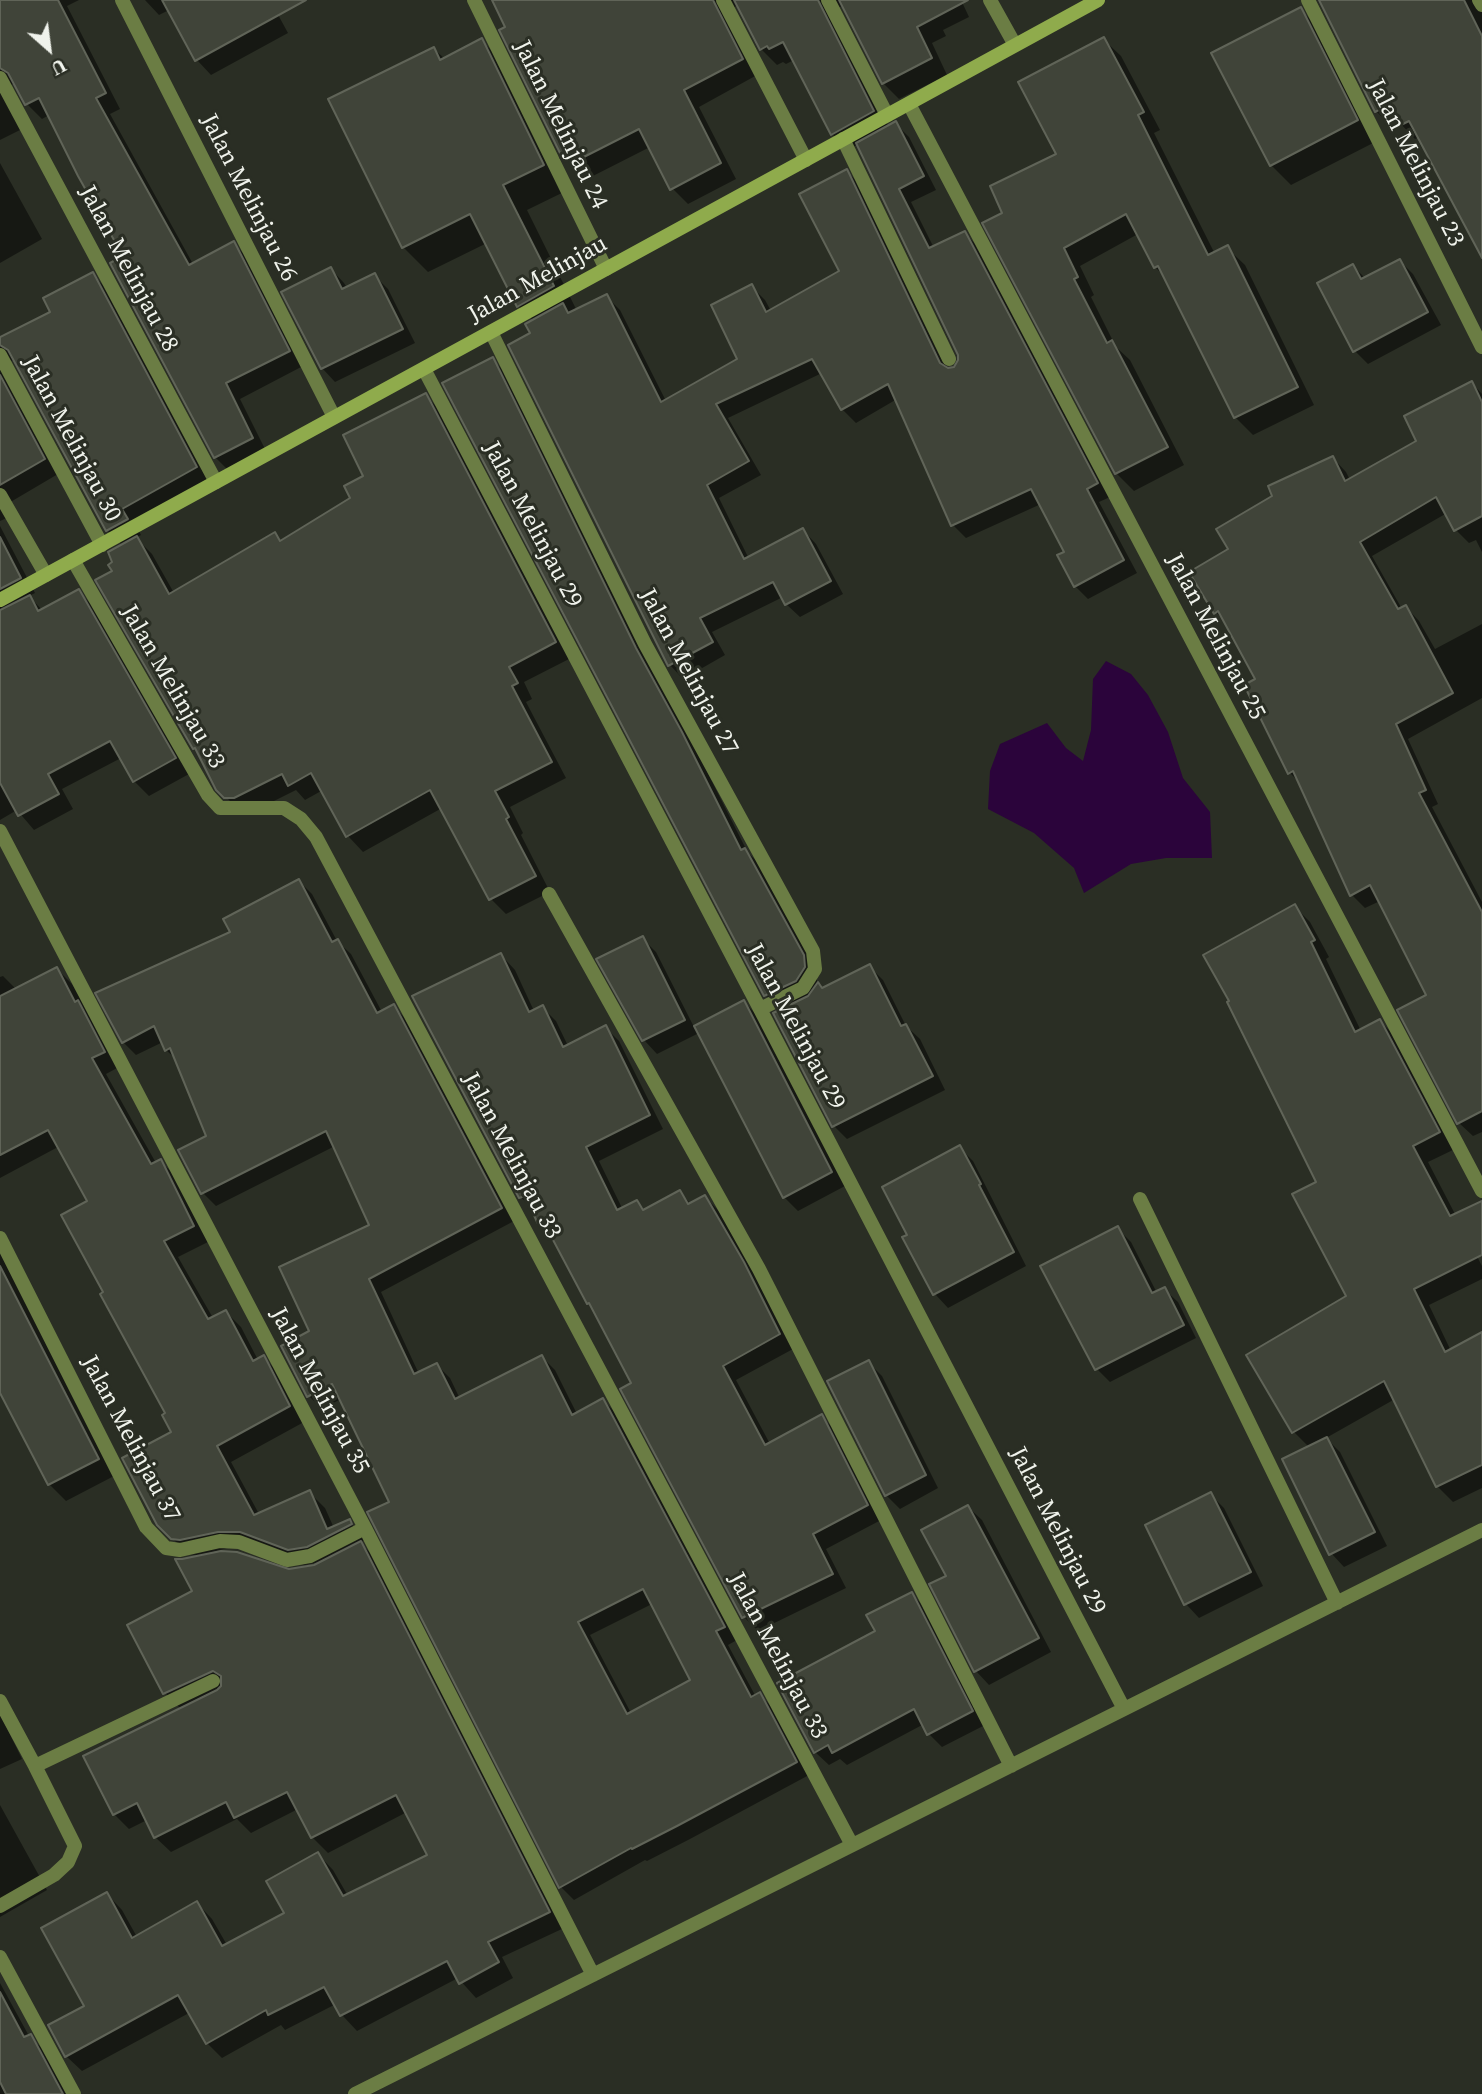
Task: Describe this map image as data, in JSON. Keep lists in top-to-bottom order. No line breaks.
{"streets":{"street":["Jalan Melinjau 24","Jalan Melinjau 23","Jalan Melinjau 26","Jalan Melinjau 28","Jalan Melinjau","Jalan Melinjau 30","Jalan Melinjau 29","Jalan Melinjau 25","Jalan Melinjau 27","Jalan Melinjau 33","Jalan Melinjau 35","Jalan Melinjau 37"]},"crossings":[["Jalan Melinjau 24","Jalan Melinjau"],["Jalan Melinjau 26","Jalan Melinjau"],["Jalan Melinjau 28","Jalan Melinjau"],["Jalan Melinjau","Jalan Melinjau 30"],["Jalan Melinjau","Jalan Melinjau 29"],["Jalan Melinjau","Jalan Melinjau 25"],["Jalan Melinjau","Jalan Melinjau 27"],["Jalan Melinjau","Jalan Melinjau 33"],["Jalan Melinjau 29","Jalan Melinjau 27"],["Jalan Melinjau 35","Jalan Melinjau 37"]],"north":"bottom right"}
